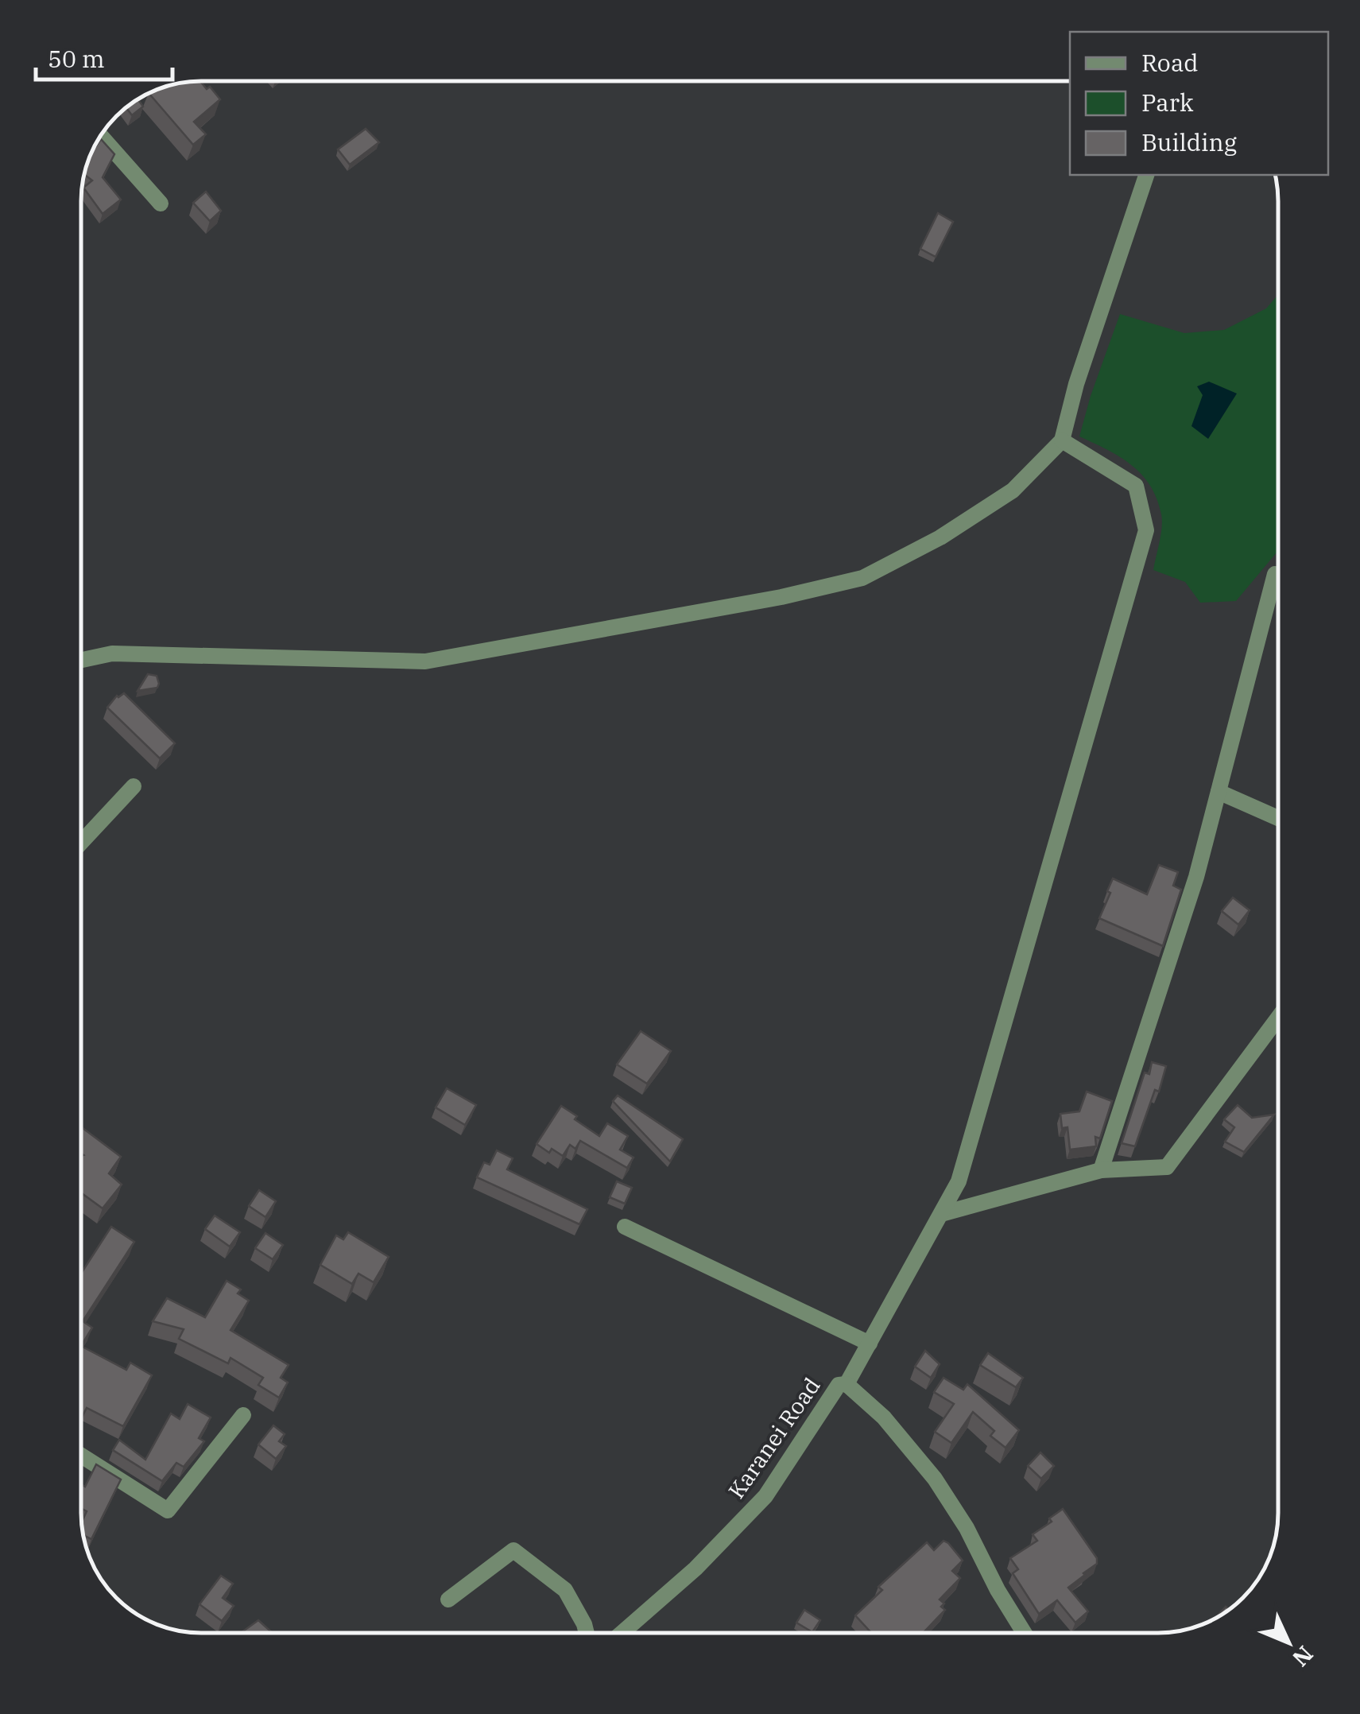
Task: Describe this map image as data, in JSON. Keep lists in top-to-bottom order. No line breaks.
{"streets":{"street":["Karanei Road"]},"legend":["Road","Park","Building"],"scale_bar":"50 m","north":"bottom right"}
